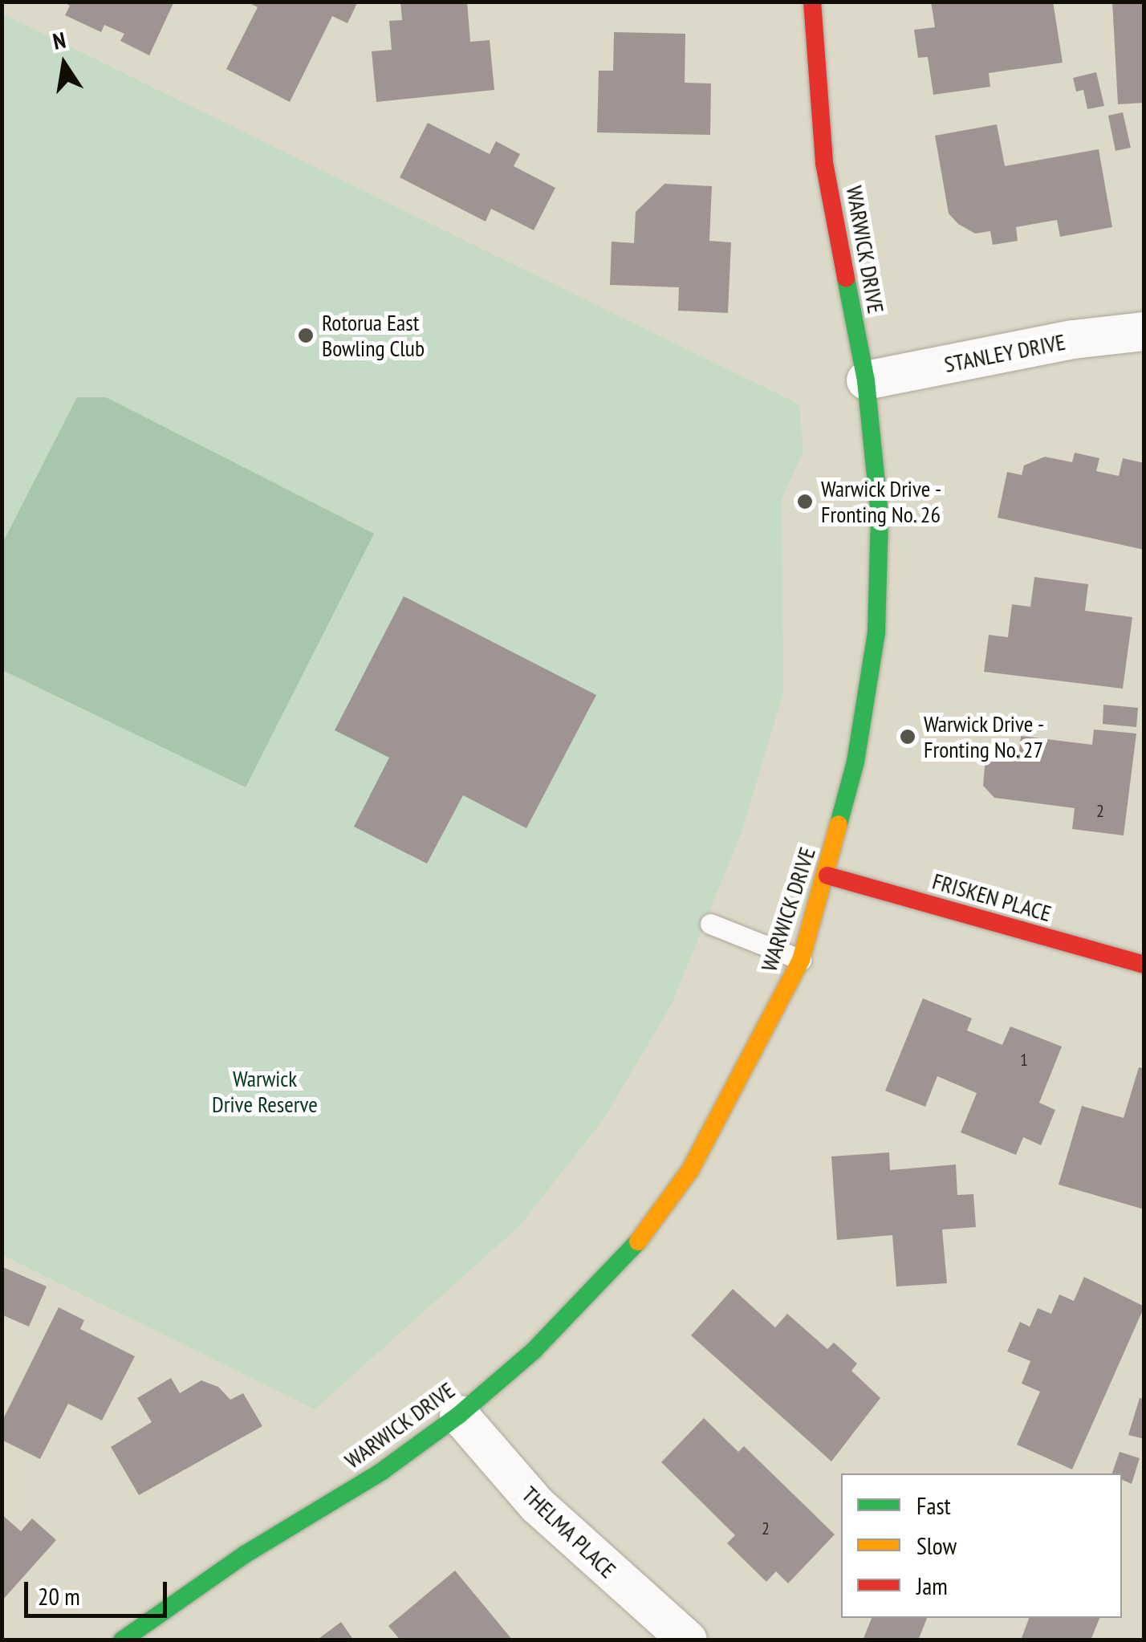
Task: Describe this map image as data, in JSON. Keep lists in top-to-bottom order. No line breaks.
{"streets":{"street":["WARWICK DRIVE","STANLEY DRIVE","FRISKEN PLACE","THELMA PLACE"]},"crossings":[["WARWICK DRIVE","STANLEY DRIVE"],["WARWICK DRIVE","FRISKEN PLACE"],["WARWICK DRIVE","THELMA PLACE"]],"parks":["Warwick Drive Reserve"],"places":["Rotorua East Bowling Club","Warwick Drive - Fronting No. 26","Warwick Drive - Fronting No. 27"],"house_numbers":["2","1","2"],"legend":["Fast","Slow","Jam"],"scale_bar":"20 m","north":"top"}
